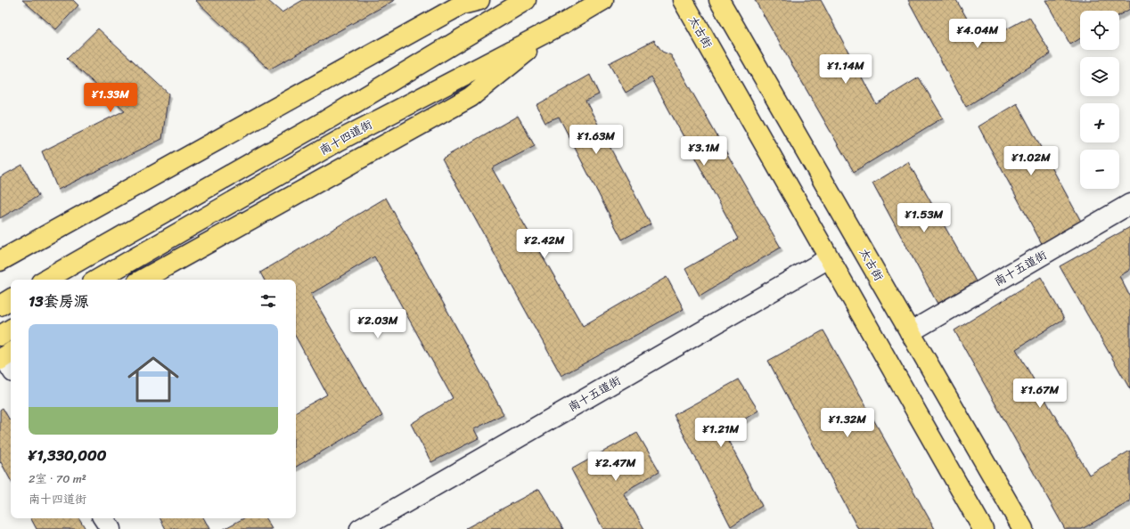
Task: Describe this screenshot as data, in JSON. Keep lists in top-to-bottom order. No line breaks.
{"streets":{"main road":["太古街","南十四道街"],"street":["南十五道街"]},"crossings":[["太古街","南十五道街"]],"page":{"map_buttons":["+","−"],"price":["¥4.04M","¥1.14M","¥1.33M","¥1.63M","¥3.1M","¥1.02M","¥1.53M","¥2.42M","¥2.03M","¥1.67M","¥1.32M","¥1.21M","¥2.47M"],"heading":"13套房源","list":[{"name":"¥1,330,000","note":"2室 · 70 m² · 南十四道街"}]}}
